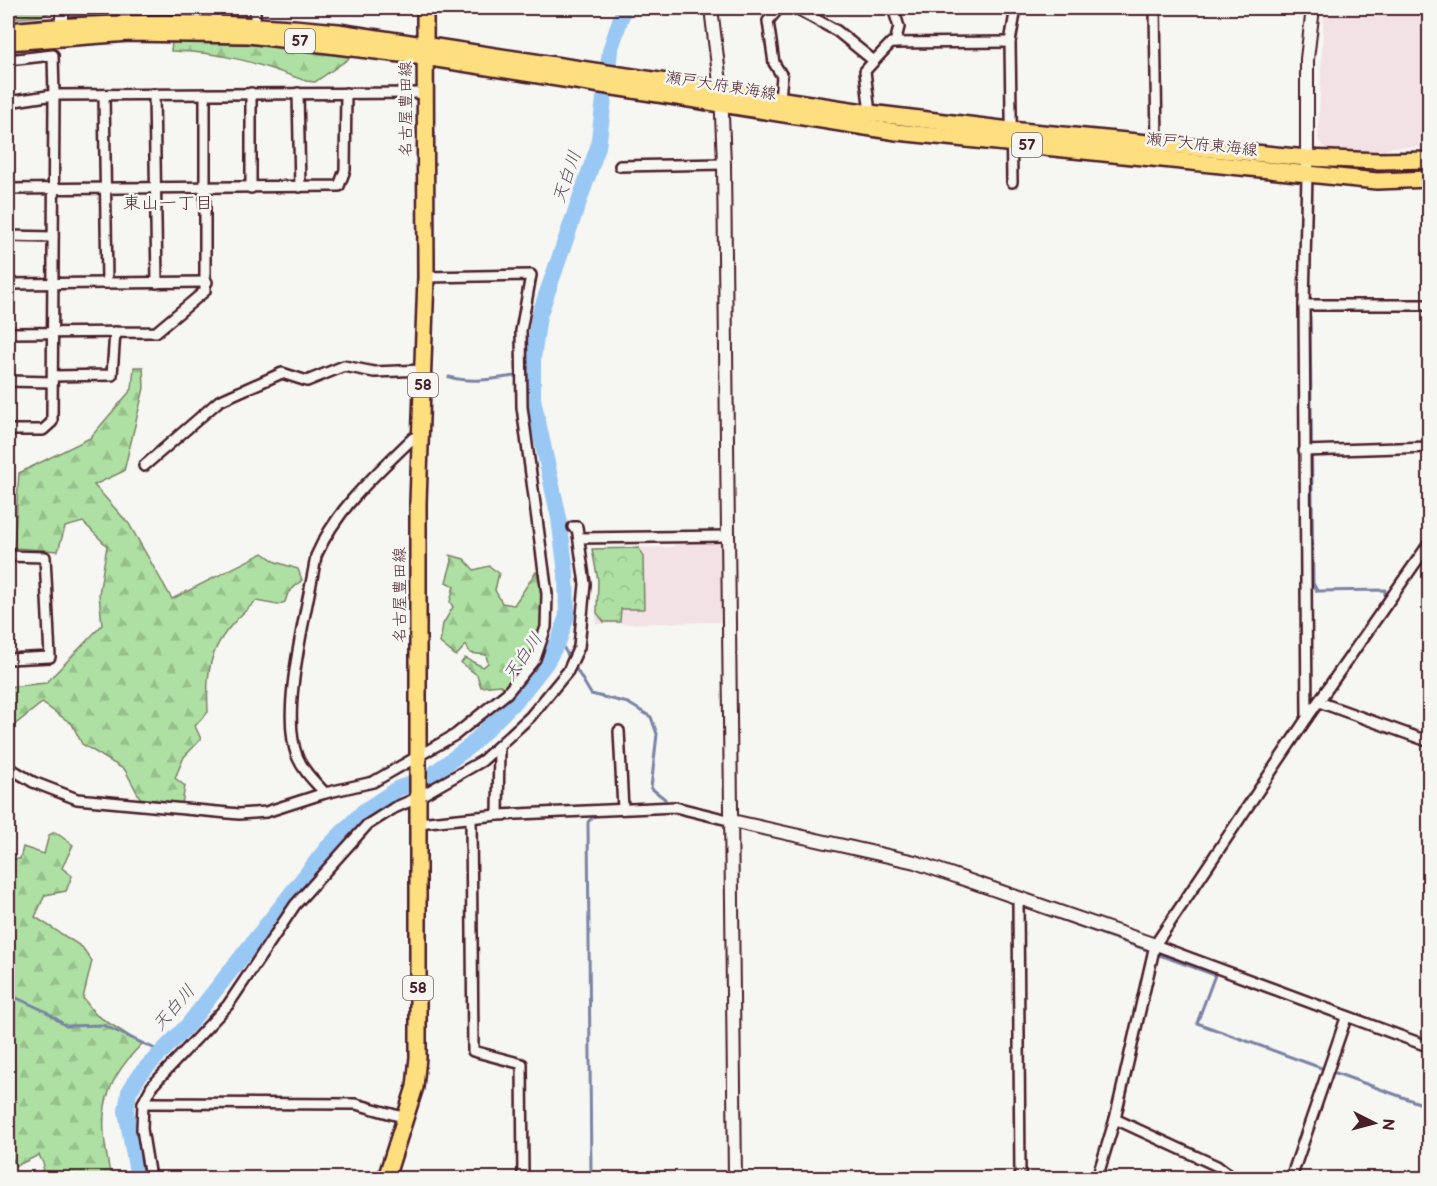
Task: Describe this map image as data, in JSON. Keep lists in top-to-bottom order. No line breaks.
{"streets":{"main road":["57","瀬戸大府東海線","名古屋豊田線","58"]},"crossings":[["瀬戸大府東海線","名古屋豊田線"]],"districts":["東山一丁目"],"water":["天白川"],"north":"right"}
